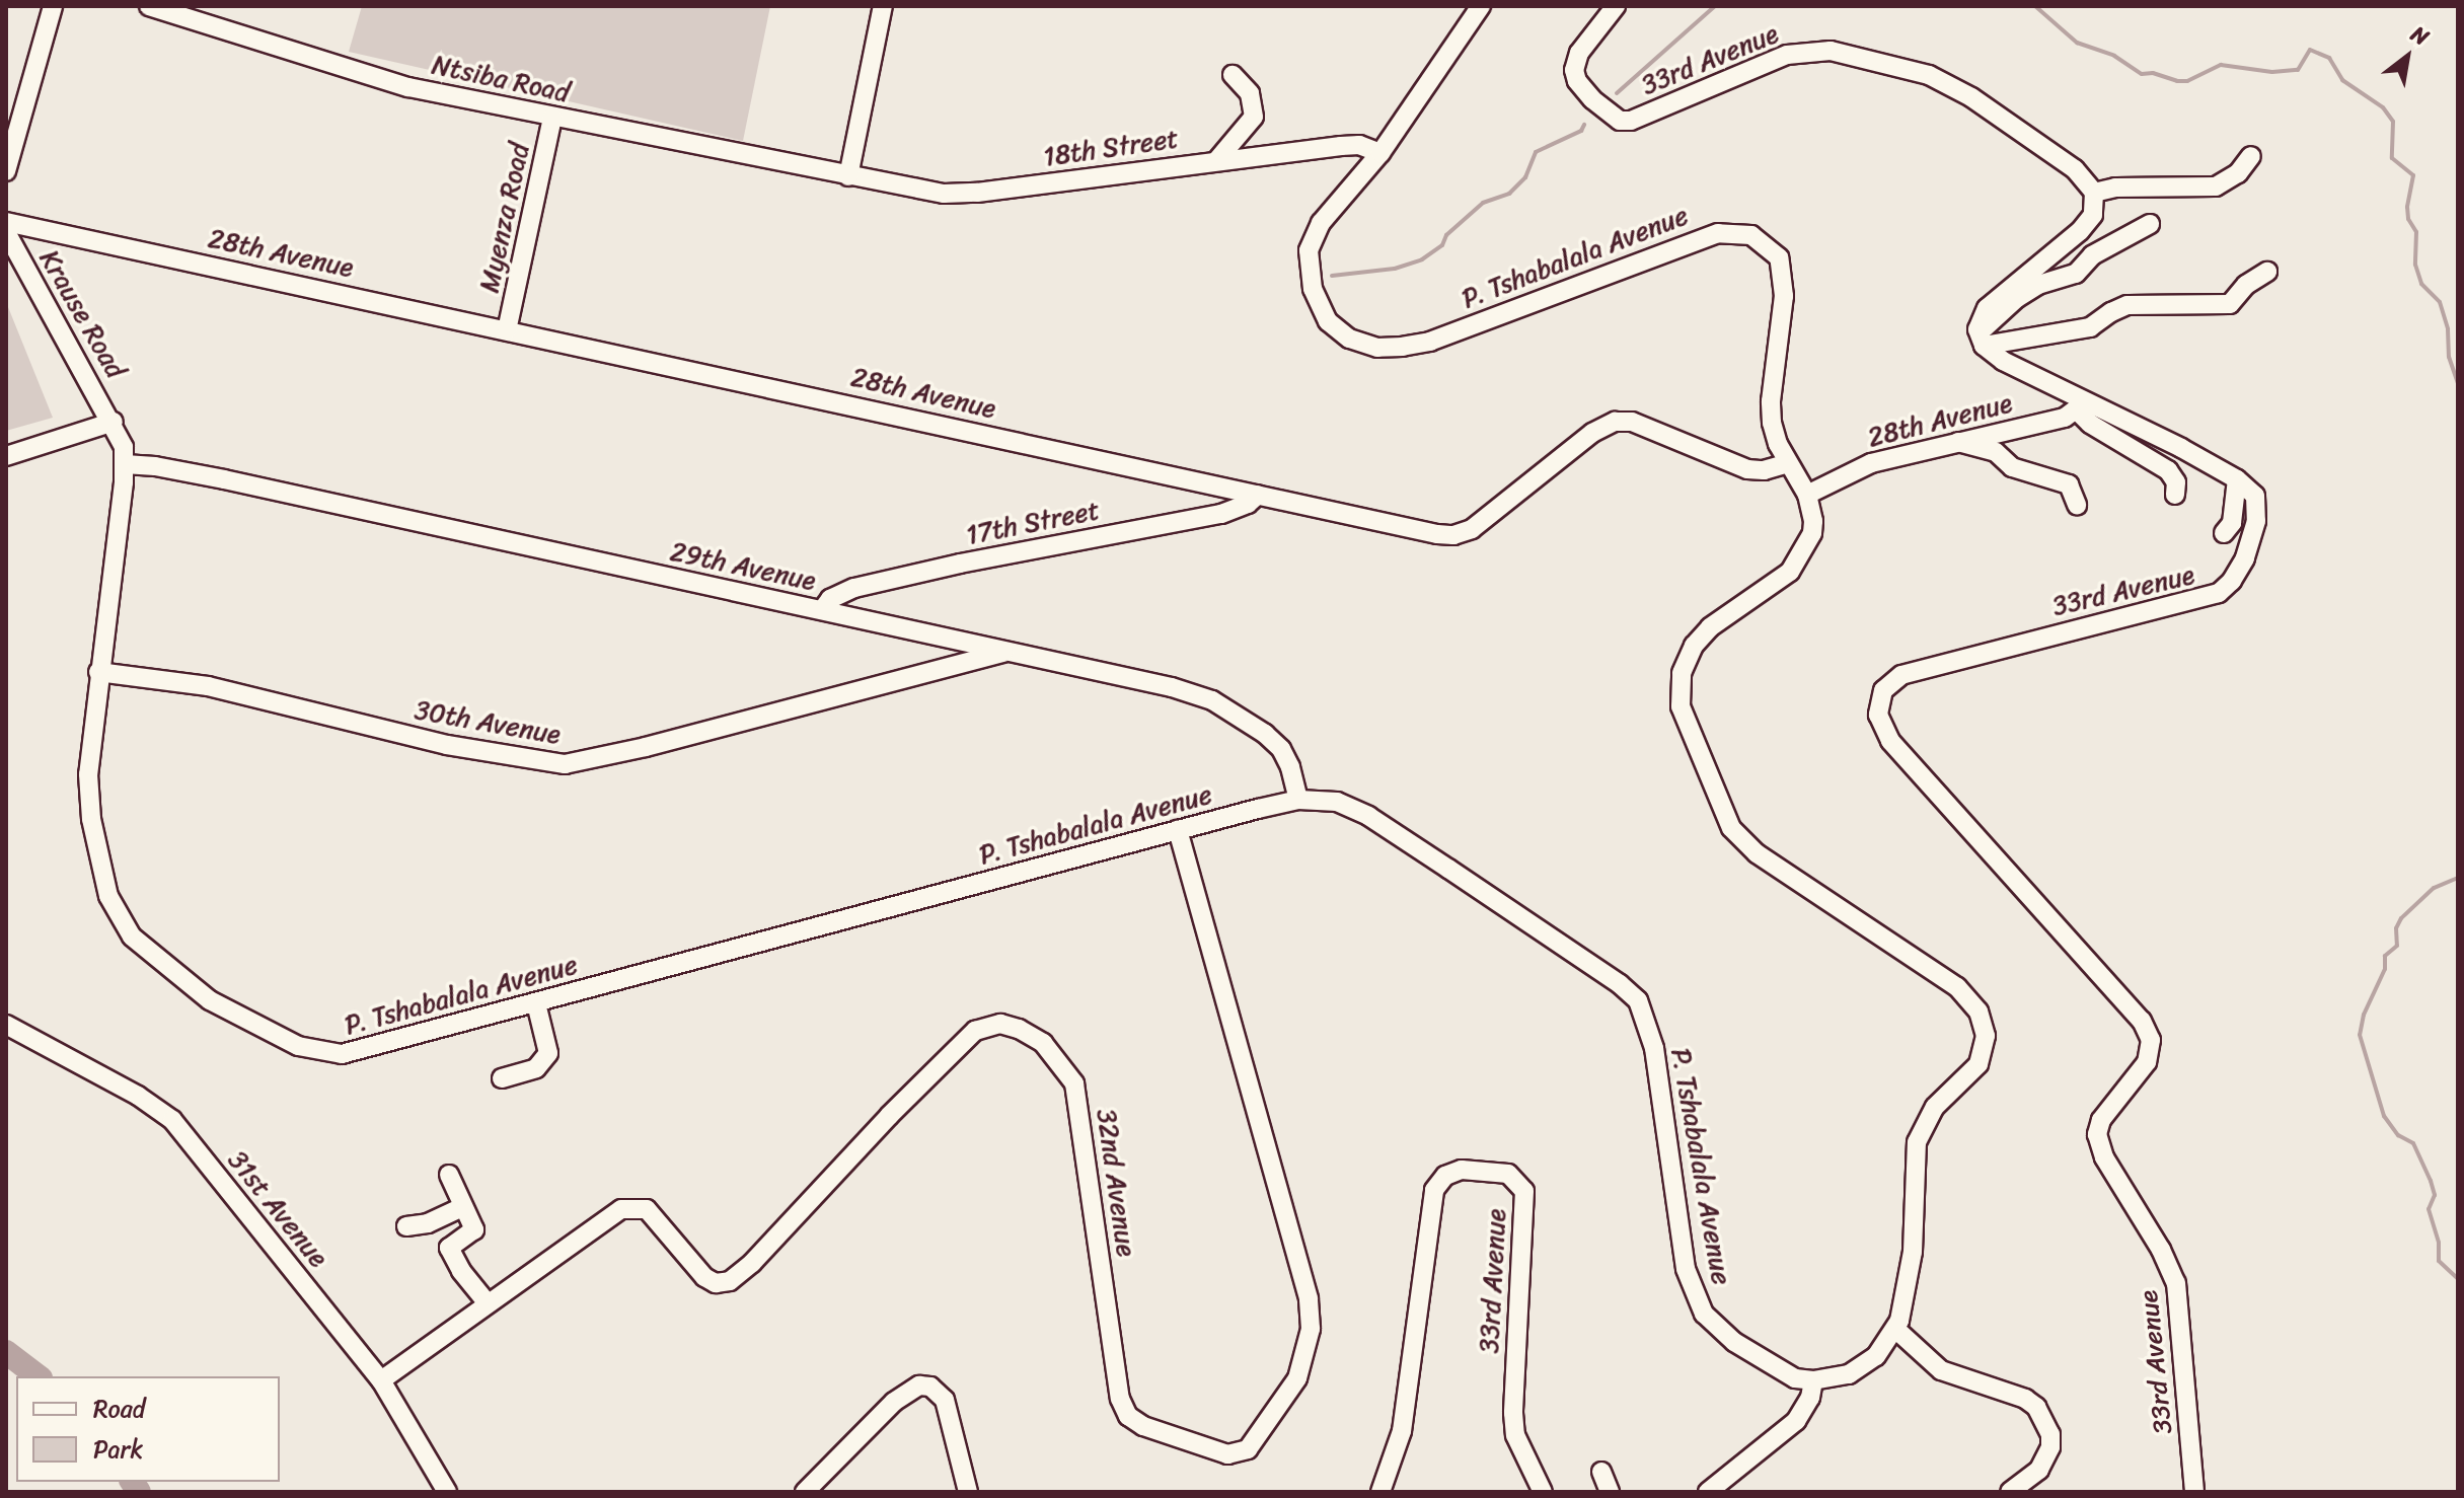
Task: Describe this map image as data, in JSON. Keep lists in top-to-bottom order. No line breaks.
{"streets":{"street":["33rd Avenue","Ntsiba Road","18th Street","Myenza Road","28th Avenue","P. Tshabalala Avenue","Krause Road","17th Street","29th Avenue","30th Avenue","32nd Avenue","31st Avenue"]},"crossings":[["Ntsiba Road","18th Street"],["Ntsiba Road","Myenza Road"],["18th Street","P. Tshabalala Avenue"],["Myenza Road","28th Avenue"],["28th Avenue","P. Tshabalala Avenue"],["28th Avenue","17th Street"],["P. Tshabalala Avenue","Krause Road"],["P. Tshabalala Avenue","29th Avenue"],["P. Tshabalala Avenue","30th Avenue"],["P. Tshabalala Avenue","32nd Avenue"],["17th Street","29th Avenue"],["29th Avenue","30th Avenue"],["32nd Avenue","31st Avenue"]],"legend":["Road","Park"],"north":"top right"}
